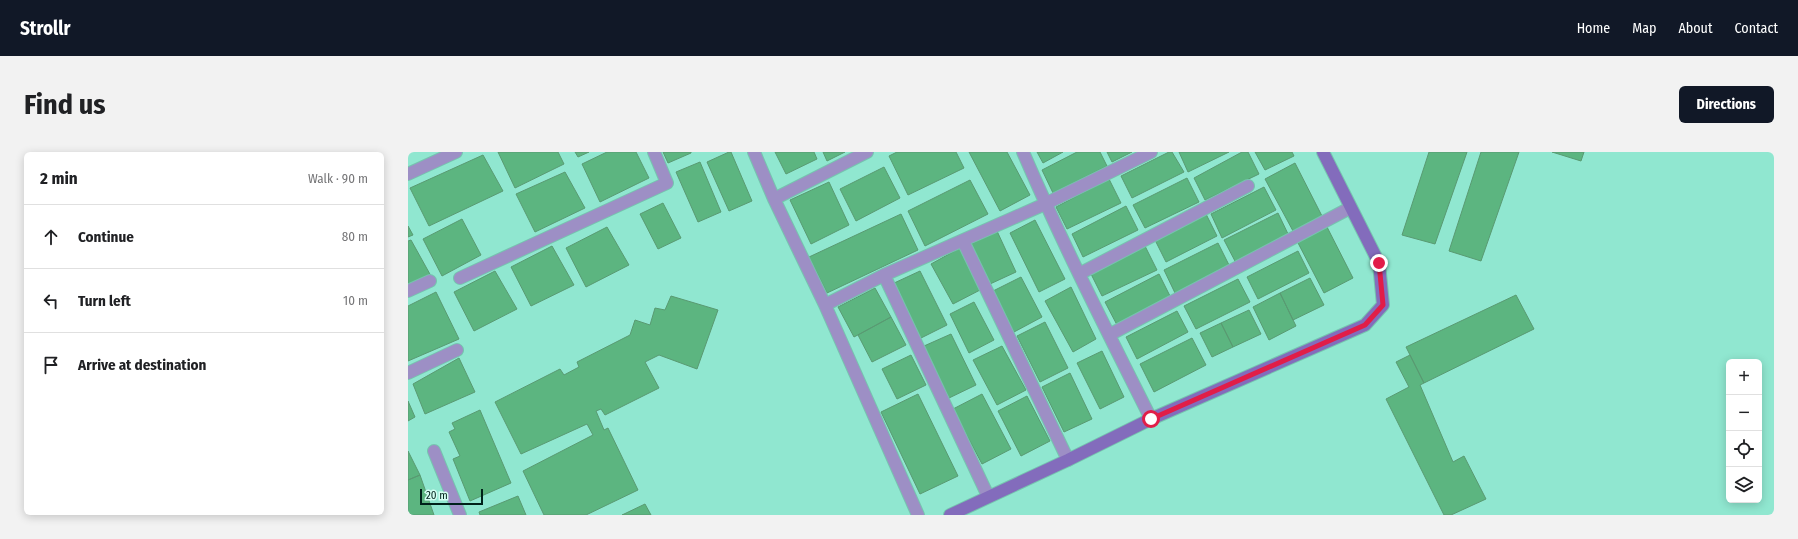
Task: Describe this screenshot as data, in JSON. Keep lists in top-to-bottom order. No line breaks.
{"scale_bar":"20 m","page":{"header":"Strollr","nav":["Home","Map","About","Contact"],"buttons":"Directions","title":"Find us","heading":["2 min","Walk · 90 m"],"list":[["Continue","80 m"],["Turn left","10 m"],"Arrive at destination"],"map_buttons":["+","−"],"scale":"20 m"}}
